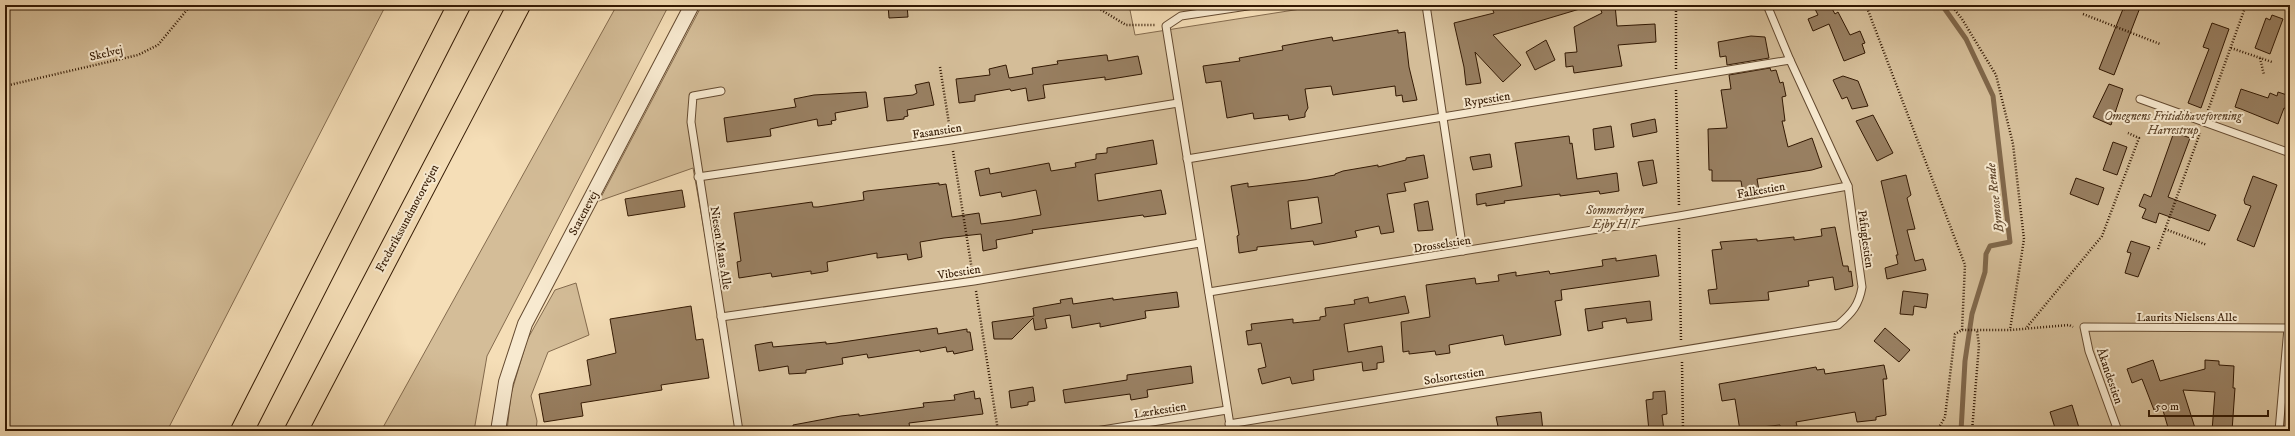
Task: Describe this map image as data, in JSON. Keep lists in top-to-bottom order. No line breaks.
{"streets":{"highway":["Frederikssundmotorvejen"],"street":["Statenevej"],"lane":["Rypestien","Fasanstien","Falkestien","Påfuglestien","Drosselstien","Niesen Mans Alle","Vibestien","Laurits Nielsens Alle","Solsortestien","Åkandestien","Lærkestien"],"path":["Skelvej"]},"crossings":[["Rypestien","Påfuglestien"],["Fasanstien","Niesen Mans Alle"],["Falkestien","Påfuglestien"],["Falkestien","Drosselstien"],["Påfuglestien","Solsortestien"],["Niesen Mans Alle","Vibestien"],["Laurits Nielsens Alle","Åkandestien"]],"water":["Bymose Rende"],"parks":["Omegnens Fritidshaveforening Harrestrup","Sommerbyen Ejby H/F"],"scale_bar":"50 m"}
